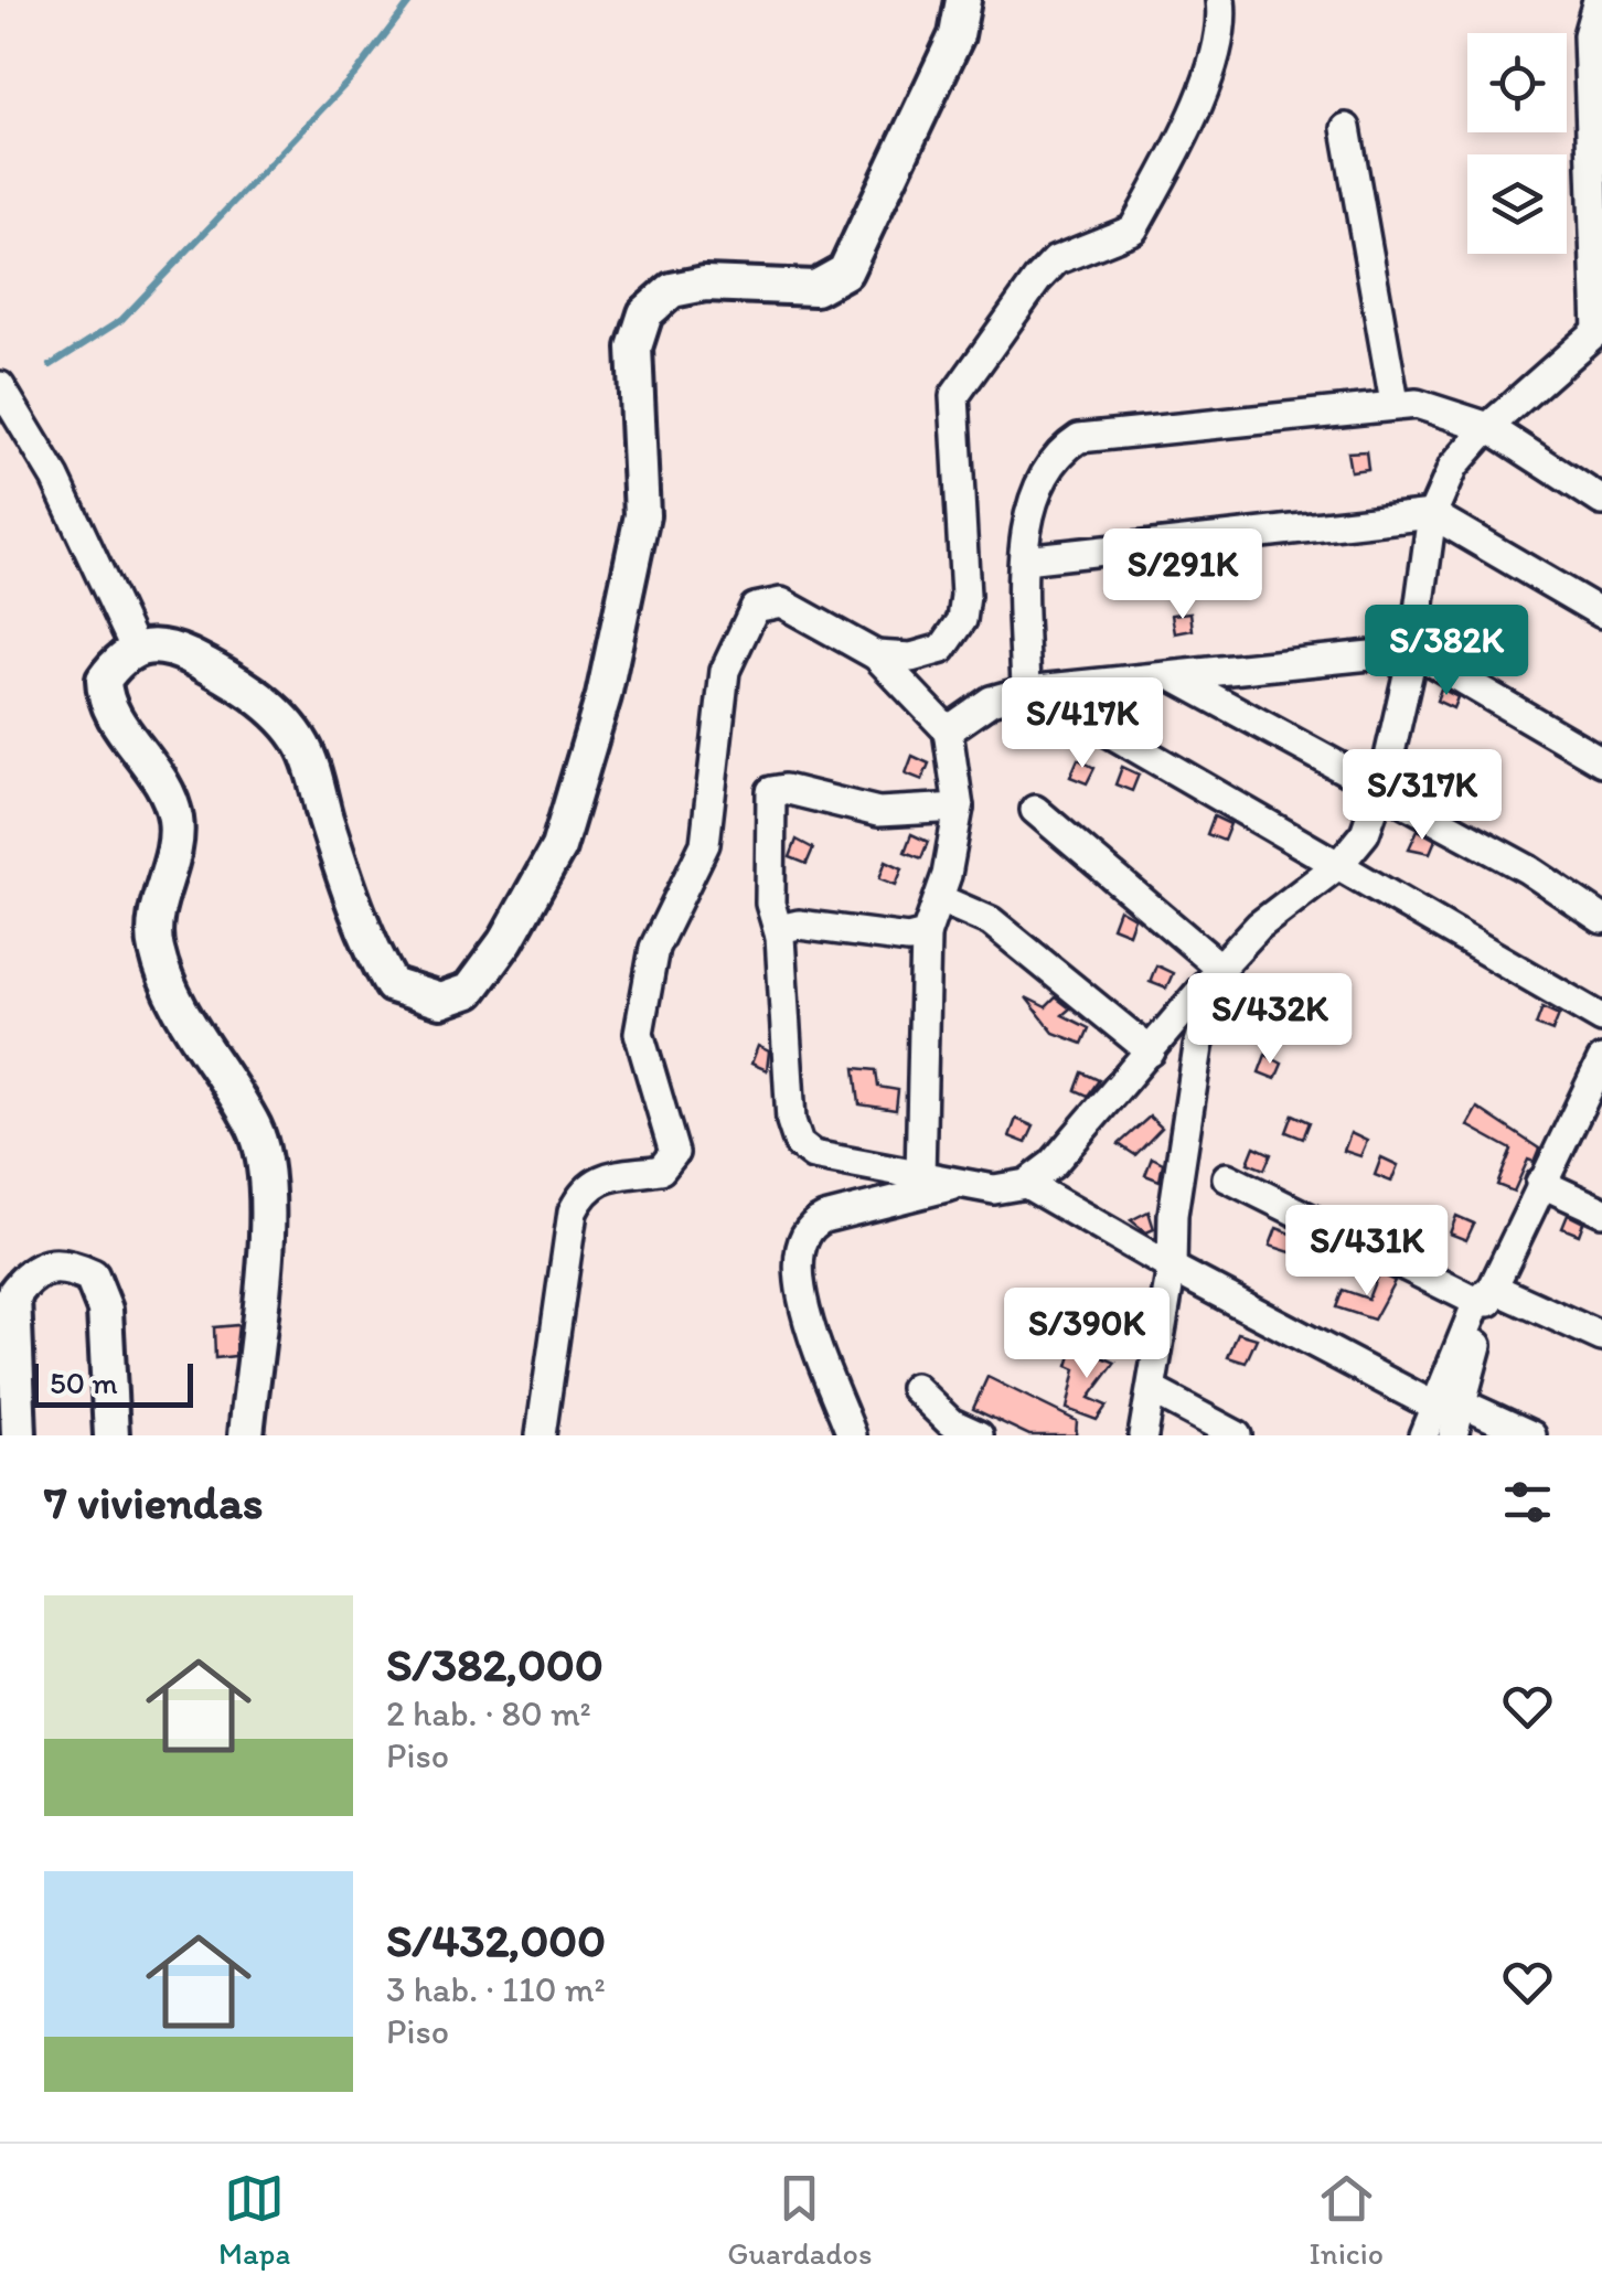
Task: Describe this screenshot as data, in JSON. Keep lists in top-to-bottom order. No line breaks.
{"scale_bar":"50 m","page":{"price":["S/291K","S/382K","S/417K","S/317K","S/432K","S/431K","S/390K"],"scale":"50 m","heading":"7 viviendas","list":[{"name":"S/382,000","note":"2 hab. · 80 m² · Piso"},{"name":"S/432,000","note":"3 hab. · 110 m² · Piso"}],"tabs":["Mapa","Guardados","Inicio"]}}
